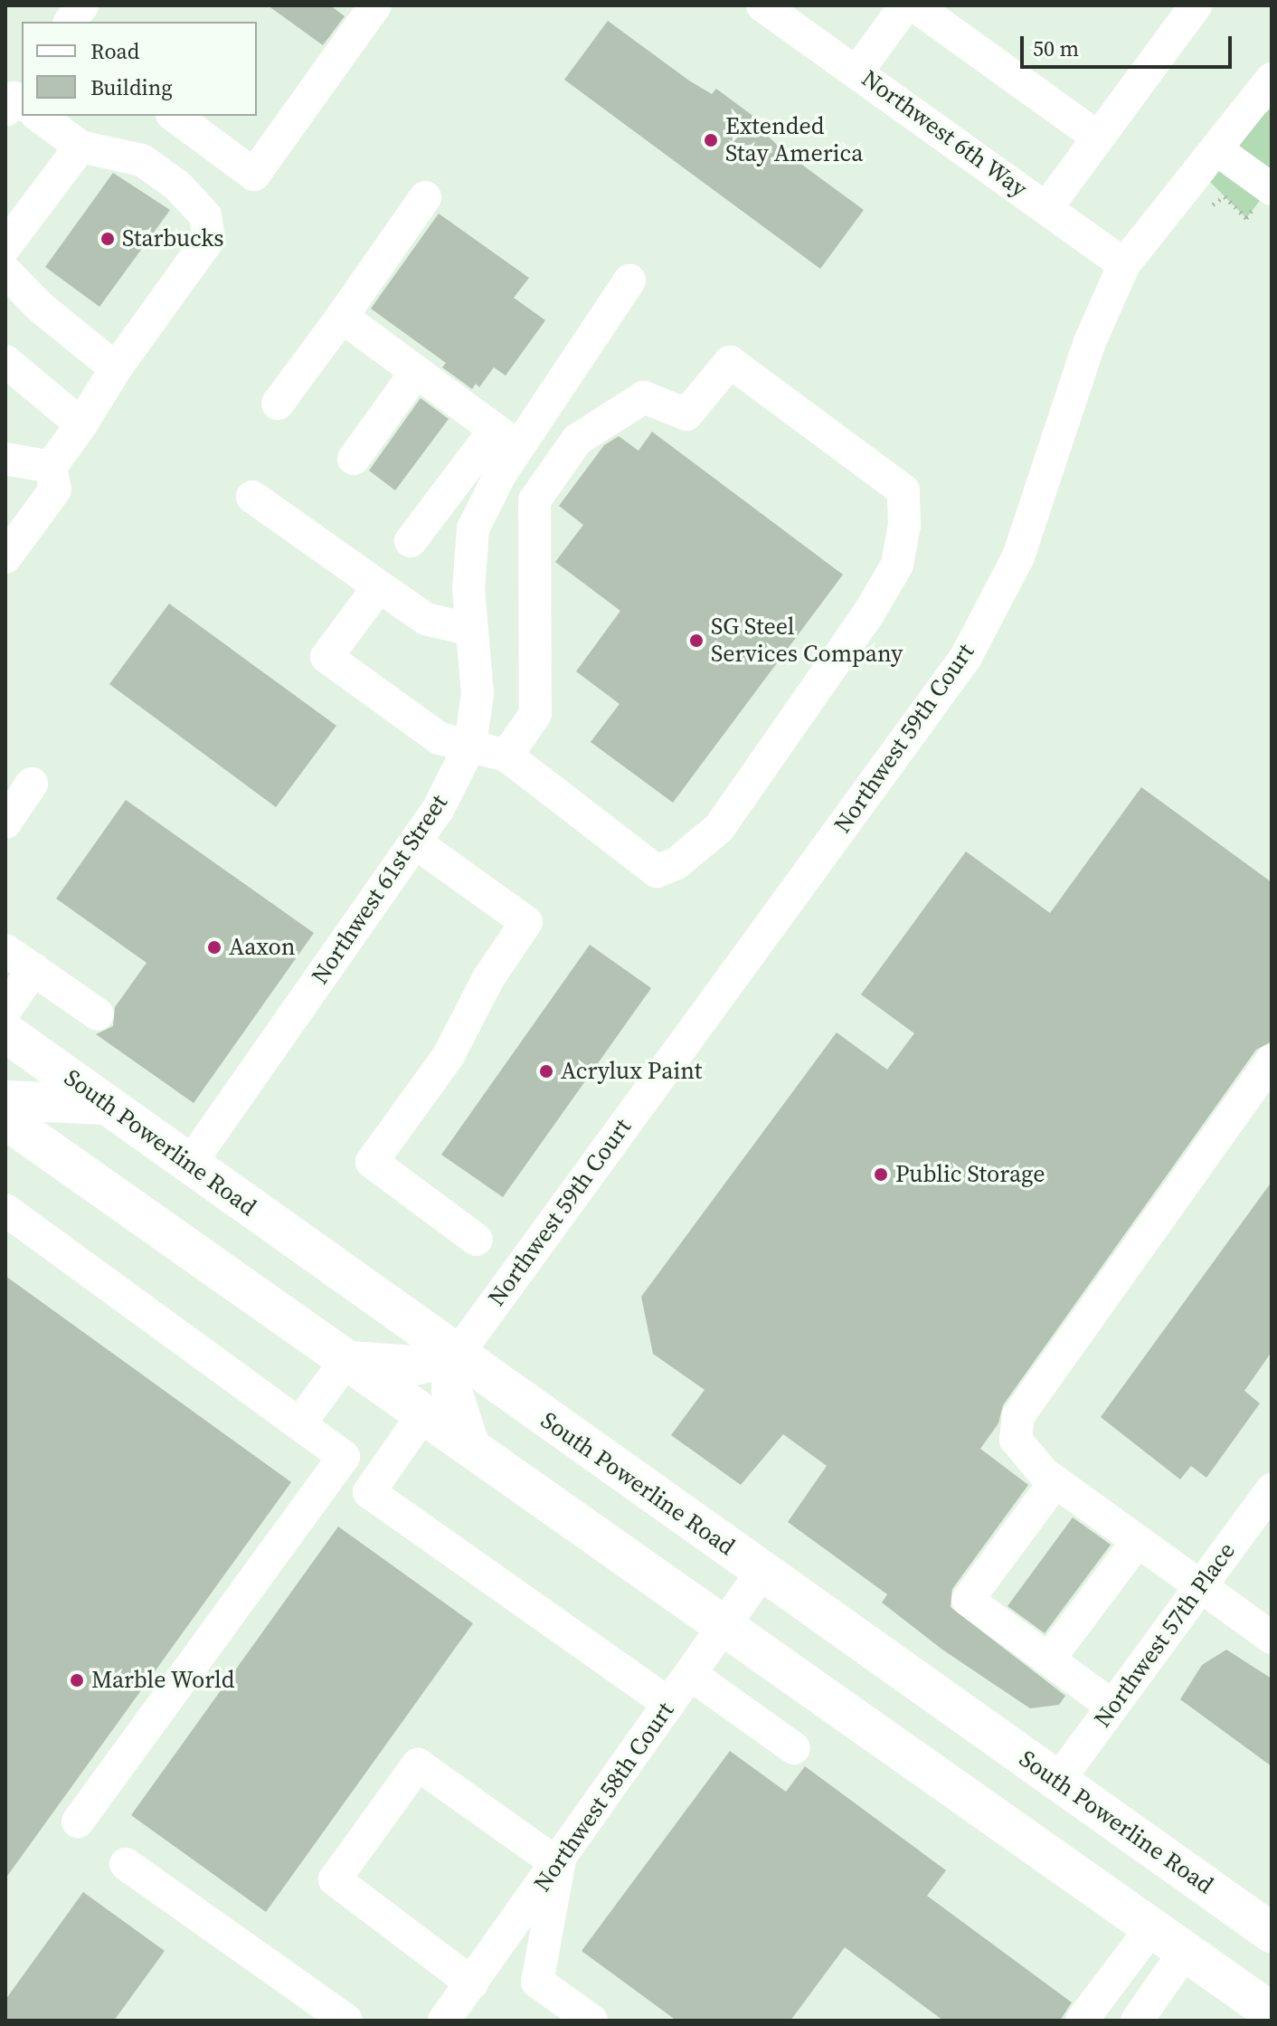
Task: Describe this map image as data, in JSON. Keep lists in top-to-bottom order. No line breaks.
{"streets":{"main road":["South Powerline Road"],"street":["Northwest 6th Way","Northwest 59th Court","Northwest 61st Street","Northwest 57th Place","Northwest 58th Court"]},"crossings":[["Northwest 6th Way","Northwest 59th Court"],["Northwest 59th Court","South Powerline Road"],["Northwest 61st Street","South Powerline Road"],["South Powerline Road","Northwest 57th Place"],["South Powerline Road","Northwest 58th Court"]],"places":["Extended Stay America","Starbucks","SG Steel Services Company","Aaxon","Acrylux Paint","Public Storage","Marble World"],"legend":["Road","Building"],"scale_bar":"50 m"}
